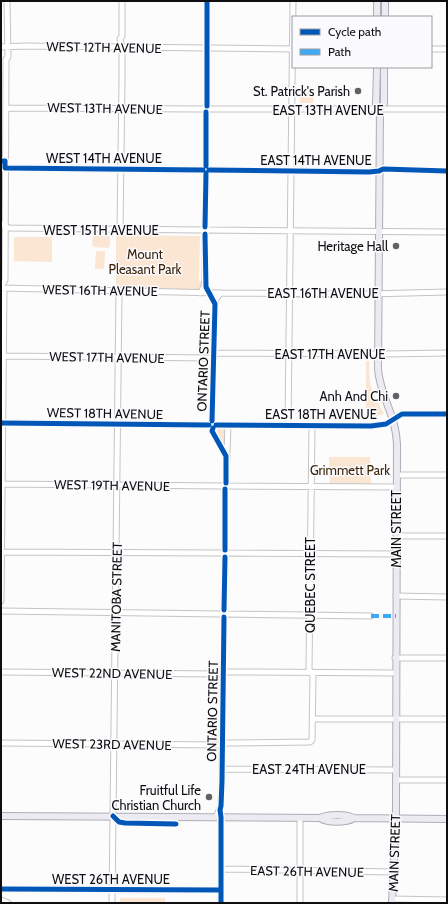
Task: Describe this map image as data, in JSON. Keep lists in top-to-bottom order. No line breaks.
{"streets":{"main road":["MAIN STREET"],"street":["WEST 12TH AVENUE","WEST 13TH AVENUE","EAST 13TH AVENUE","WEST 14TH AVENUE","EAST 14TH AVENUE","WEST 15TH AVENUE","WEST 16TH AVENUE","EAST 16TH AVENUE","EAST 17TH AVENUE","WEST 17TH AVENUE","ONTARIO STREET","WEST 18TH AVENUE","EAST 18TH AVENUE","WEST 19TH AVENUE","QUEBEC STREET","MANITOBA STREET","WEST 22ND AVENUE","WEST 23RD AVENUE","EAST 24TH AVENUE","EAST 26TH AVENUE","WEST 26TH AVENUE"]},"crossings":[["WEST 12TH AVENUE","ONTARIO STREET"],["WEST 13TH AVENUE","EAST 13TH AVENUE"],["WEST 13TH AVENUE","ONTARIO STREET"],["EAST 13TH AVENUE","ONTARIO STREET"],["EAST 13TH AVENUE","MAIN STREET"],["WEST 14TH AVENUE","EAST 14TH AVENUE"],["WEST 14TH AVENUE","ONTARIO STREET"],["EAST 14TH AVENUE","ONTARIO STREET"],["EAST 14TH AVENUE","MAIN STREET"],["WEST 15TH AVENUE","ONTARIO STREET"],["WEST 15TH AVENUE","MAIN STREET"],["WEST 16TH AVENUE","EAST 16TH AVENUE"],["WEST 16TH AVENUE","ONTARIO STREET"],["WEST 16TH AVENUE","MANITOBA STREET"],["EAST 16TH AVENUE","ONTARIO STREET"],["EAST 16TH AVENUE","MAIN STREET"],["EAST 17TH AVENUE","WEST 17TH AVENUE"],["EAST 17TH AVENUE","ONTARIO STREET"],["EAST 17TH AVENUE","MAIN STREET"],["WEST 17TH AVENUE","ONTARIO STREET"],["WEST 17TH AVENUE","MANITOBA STREET"],["ONTARIO STREET","WEST 18TH AVENUE"],["ONTARIO STREET","EAST 18TH AVENUE"],["ONTARIO STREET","WEST 19TH AVENUE"],["ONTARIO STREET","WEST 22ND AVENUE"],["ONTARIO STREET","WEST 23RD AVENUE"],["ONTARIO STREET","EAST 24TH AVENUE"],["ONTARIO STREET","EAST 26TH AVENUE"],["ONTARIO STREET","WEST 26TH AVENUE"],["WEST 18TH AVENUE","EAST 18TH AVENUE"],["WEST 18TH AVENUE","MANITOBA STREET"],["EAST 18TH AVENUE","MAIN STREET"],["EAST 18TH AVENUE","QUEBEC STREET"],["WEST 19TH AVENUE","MAIN STREET"],["WEST 19TH AVENUE","QUEBEC STREET"],["WEST 19TH AVENUE","MANITOBA STREET"],["MAIN STREET","WEST 22ND AVENUE"],["MAIN STREET","EAST 24TH AVENUE"],["MAIN STREET","EAST 26TH AVENUE"],["QUEBEC STREET","WEST 22ND AVENUE"],["QUEBEC STREET","WEST 23RD AVENUE"],["MANITOBA STREET","WEST 22ND AVENUE"],["MANITOBA STREET","WEST 23RD AVENUE"],["MANITOBA STREET","WEST 26TH AVENUE"]],"parks":["Mount Pleasant Park","Grimmett Park"],"places":["St. Patrick's Parish","Heritage Hall","Anh And Chi","Fruitful Life Christian Church"],"legend":["Cycle path","Path"]}
